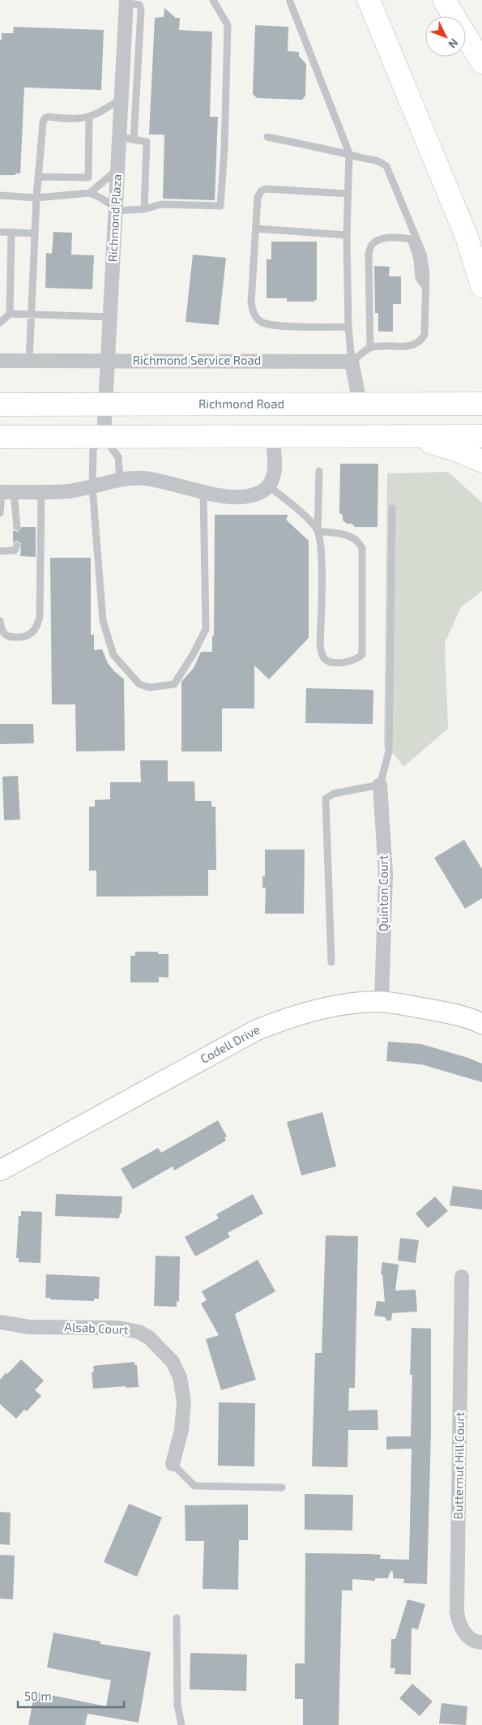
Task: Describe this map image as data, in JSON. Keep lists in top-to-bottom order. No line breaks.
{"streets":{"highway":["Richmond Road"],"street":["Richmond Plaza","Richmond Service Road","Quinton Court","Codell Drive","Alsab Court","Butternut Hill Court"]},"crossings":[["Richmond Plaza","Richmond Service Road"],["Richmond Plaza","Richmond Road"],["Quinton Court","Codell Drive"]],"scale_bar":"50 m","north":"bottom right"}
